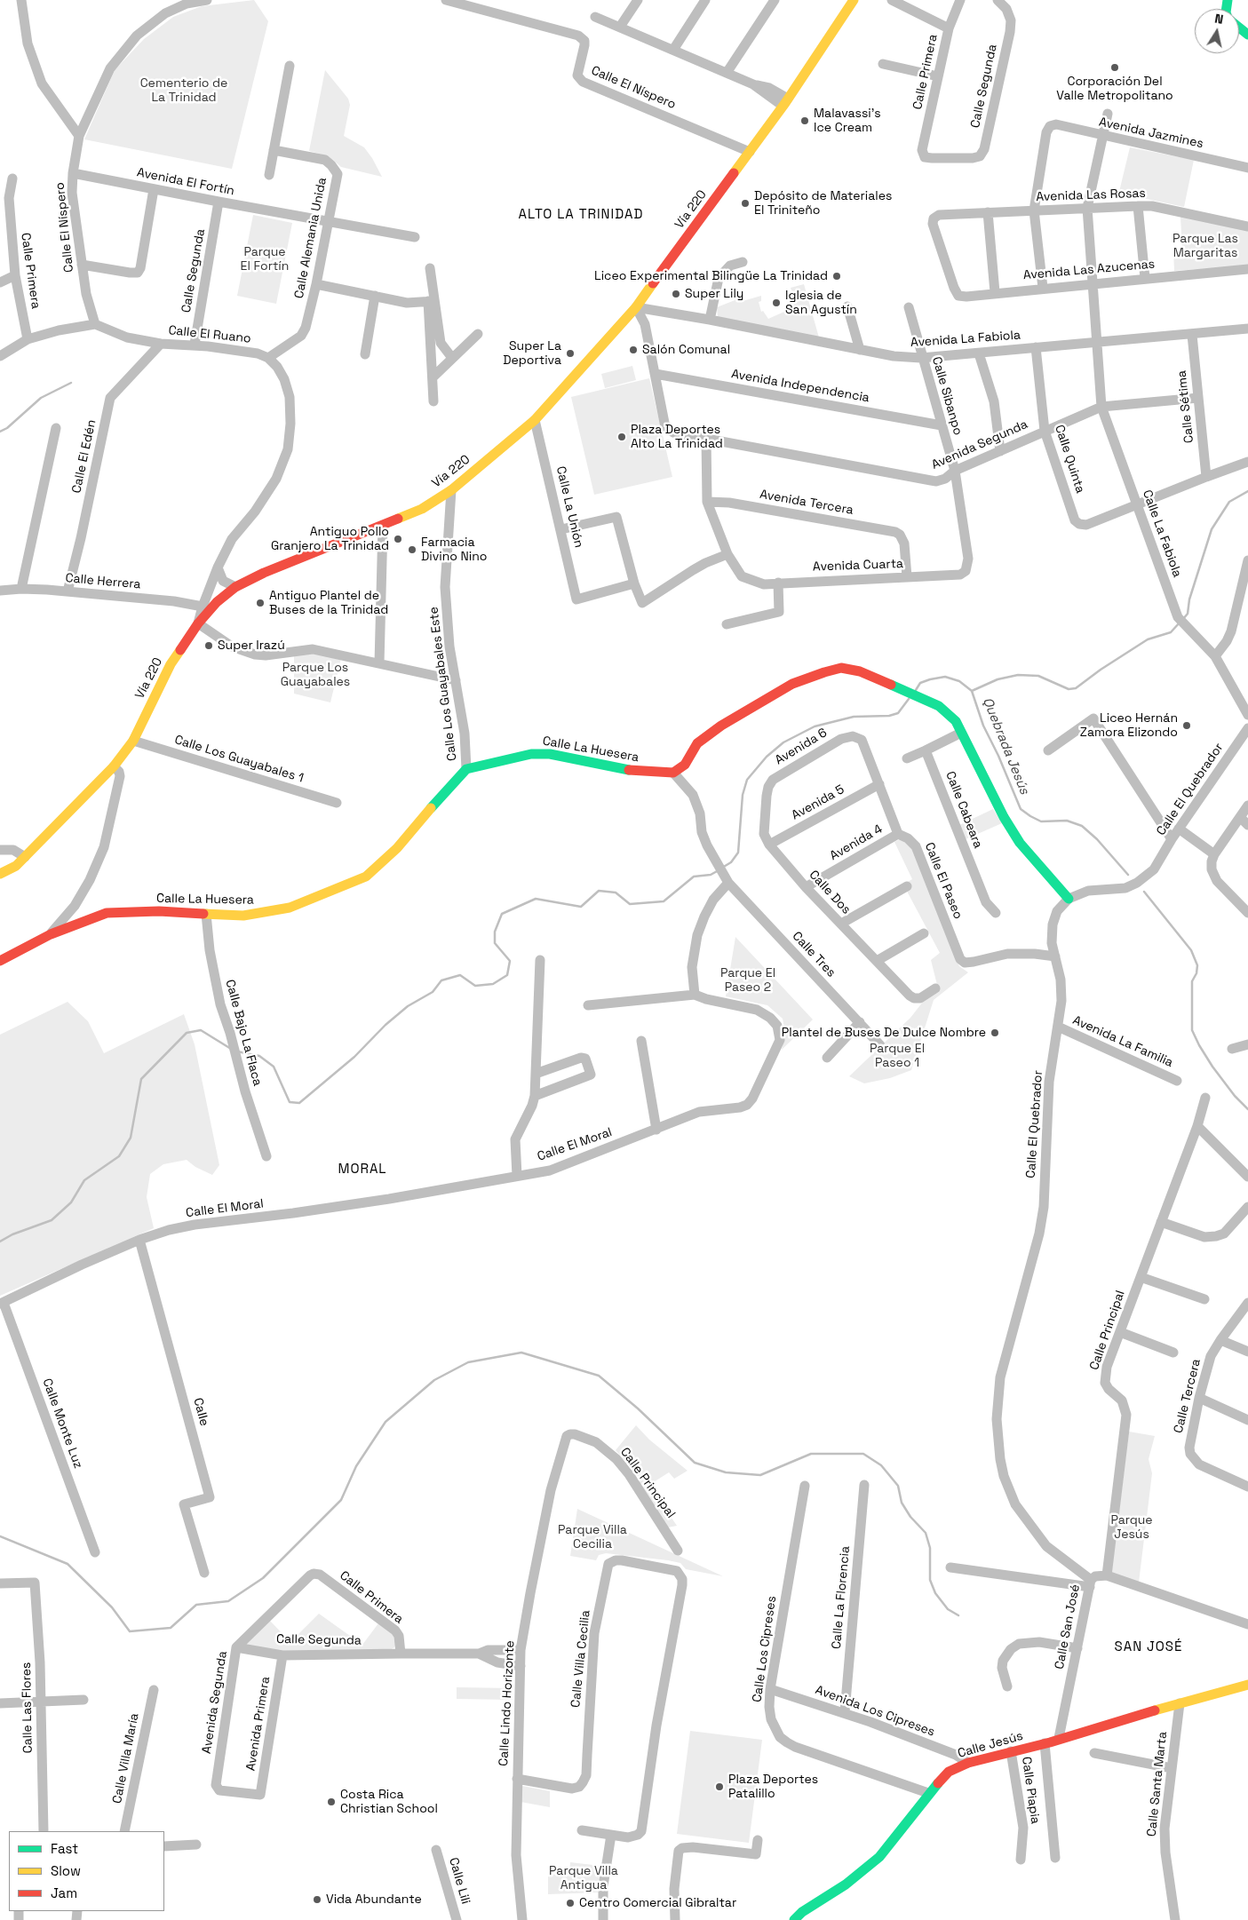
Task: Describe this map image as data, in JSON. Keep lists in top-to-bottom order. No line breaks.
{"streets":{"street":["Calle Primera","Calle Segunda","Calle El Níspero","Avenida Jazmines","Avenida El Fortín","Avenida Las Rosas","Vía 220","Calle Alemania Unida","Avenida Las Azucenas","Calle El Ruano","Avenida La Fabiola","Avenida Independencia","Calle Sibanpo","Calle Sétima","Avenida Segunda","Calle El Edén","Calle Quinta","Avenida Tercera","Calle La Unión","Calle La Fabiola","Avenida Cuarta","Calle Herrera","Calle Los Guayabales Este","Avenida 6","Calle La Huesera","Calle Los Guayabales 1","Calle El Quebrador","Avenida 5","Calle Cabeara","Avenida 4","Calle El Paseo","Calle Dos","Calle Tres","Calle Bajo La Flaca","Avenida La Familia","Calle El Moral","Calle Principal","Calle Tercera","Calle","Calle Monte Luz","Calle La Florencia","Calle San José","Calle Los Cipreses","Calle Villa Cecilia","Calle Lindo Horizonte","Calle Las Flores","Avenida Los Cipreses","Avenida Primera","Calle Jesús","Calle Villa María","Calle Santa Marta","Calle Piapia","Calle Lili"]},"crossings":[["Calle Primera","Calle Segunda"],["Calle Primera","Calle El Ruano"],["Calle Primera","Avenida Segunda"],["Calle Segunda","Avenida El Fortín"],["Calle Segunda","Calle El Ruano"],["Calle Segunda","Avenida Segunda"],["Calle Segunda","Avenida Primera"],["Calle El Níspero","Avenida El Fortín"],["Calle El Níspero","Vía 220"],["Calle El Níspero","Calle El Ruano"],["Avenida Jazmines","Avenida Las Rosas"],["Avenida Jazmines","Calle La Fabiola"],["Avenida El Fortín","Calle Alemania Unida"],["Avenida Las Rosas","Avenida Las Azucenas"],["Avenida Las Rosas","Calle La Fabiola"],["Vía 220","Avenida La Fabiola"],["Vía 220","Calle La Unión"],["Vía 220","Calle Los Guayabales Este"],["Vía 220","Calle Los Guayabales 1"],["Calle Alemania Unida","Calle El Ruano"],["Avenida Las Azucenas","Calle La Fabiola"],["Calle El Ruano","Calle El Edén"],["Avenida La Fabiola","Calle Sibanpo"],["Avenida La Fabiola","Calle Sétima"],["Avenida La Fabiola","Calle Quinta"],["Avenida La Fabiola","Calle La Fabiola"],["Avenida Independencia","Calle Sibanpo"],["Avenida Independencia","Avenida Segunda"],["Calle Sibanpo","Avenida Segunda"],["Calle Sibanpo","Avenida Cuarta"],["Calle Sétima","Avenida Segunda"],["Avenida Segunda","Calle Quinta"],["Avenida Segunda","Calle La Fabiola"],["Avenida Segunda","Avenida Primera"],["Calle El Edén","Calle Herrera"],["Calle Quinta","Calle La Fabiola"],["Avenida Tercera","Avenida Cuarta"],["Calle Los Guayabales Este","Calle La Huesera"],["Avenida 6","Avenida 5"],["Avenida 6","Calle Dos"],["Calle La Huesera","Calle Bajo La Flaca"],["Calle El Quebrador","Calle El Paseo"],["Calle El Quebrador","Avenida La Familia"],["Calle El Quebrador","Calle San José"],["Avenida 5","Calle Dos"],["Avenida 4","Calle El Paseo"],["Avenida 4","Calle Dos"],["Calle El Moral","Calle"],["Calle El Moral","Calle Monte Luz"],["Calle Principal","Calle San José"],["Calle Principal","Calle Lindo Horizonte"],["Calle La Florencia","Avenida Los Cipreses"],["Calle San José","Calle Jesús"],["Calle Los Cipreses","Avenida Los Cipreses"],["Calle Los Cipreses","Calle Jesús"],["Calle Villa Cecilia","Calle Lindo Horizonte"],["Avenida Los Cipreses","Calle Jesús"],["Calle Jesús","Calle Santa Marta"],["Calle Jesús","Calle Piapia"]],"districts":["ALTO LA TRINIDAD","MORAL","SAN JOSÉ"],"water":["Quebrada Jesús"],"parks":["Cementerio de La Trinidad","Parque Las Margaritas","Parque El Fortín","Parque Los Guayabales","Parque El Paseo 2","Parque El Paseo 1","Parque Jesús","Parque Villa Cecilia","Parque Villa Antigua"],"places":["Corporación Del Valle Metropolitano","Malavassi’s Ice Cream","Depósito de Materiales El Triniteño","Liceo Experimental Bilingüe La Trinidad","Super Lily","Iglesia de San Agustín","Salón Comunal","Super La Deportiva","Plaza Deportes Alto La Trinidad","Antiguo Pollo Granjero La Trinidad","Farmacia Divino Nino","Antiguo Plantel de Buses de la Trinidad","Super Irazú","Liceo Hernán Zamora Elizondo","Plantel de Buses De Dulce Nombre","Plaza Deportes Patalillo","Costa Rica Christian School","Vida Abundante","Centro Comercial Gibraltar"],"legend":["Fast","Slow","Jam"],"north":"top"}
